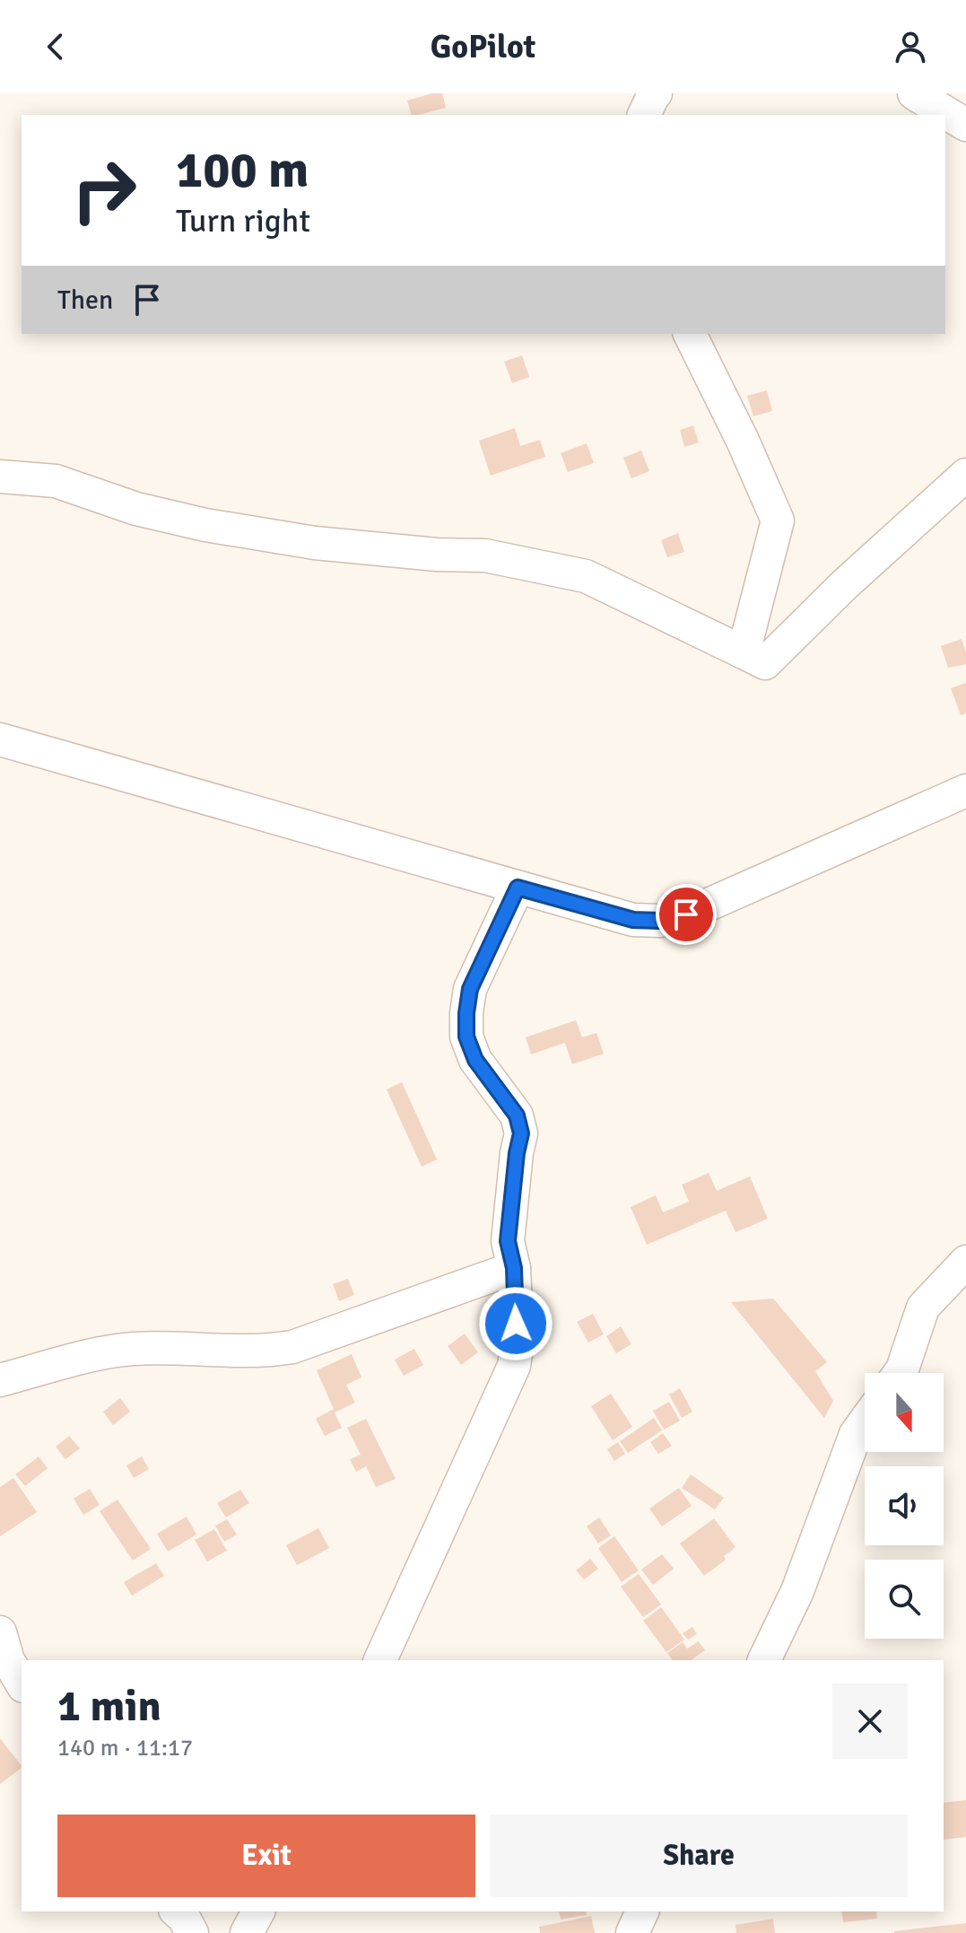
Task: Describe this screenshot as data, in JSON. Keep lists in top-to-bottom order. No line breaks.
{"north":"bottom","page":{"header":"GoPilot","turn":["100 m","Turn right"],"then":"Then","heading":["1 min","140 m · 11:17"],"buttons":["Exit","Share"]}}
